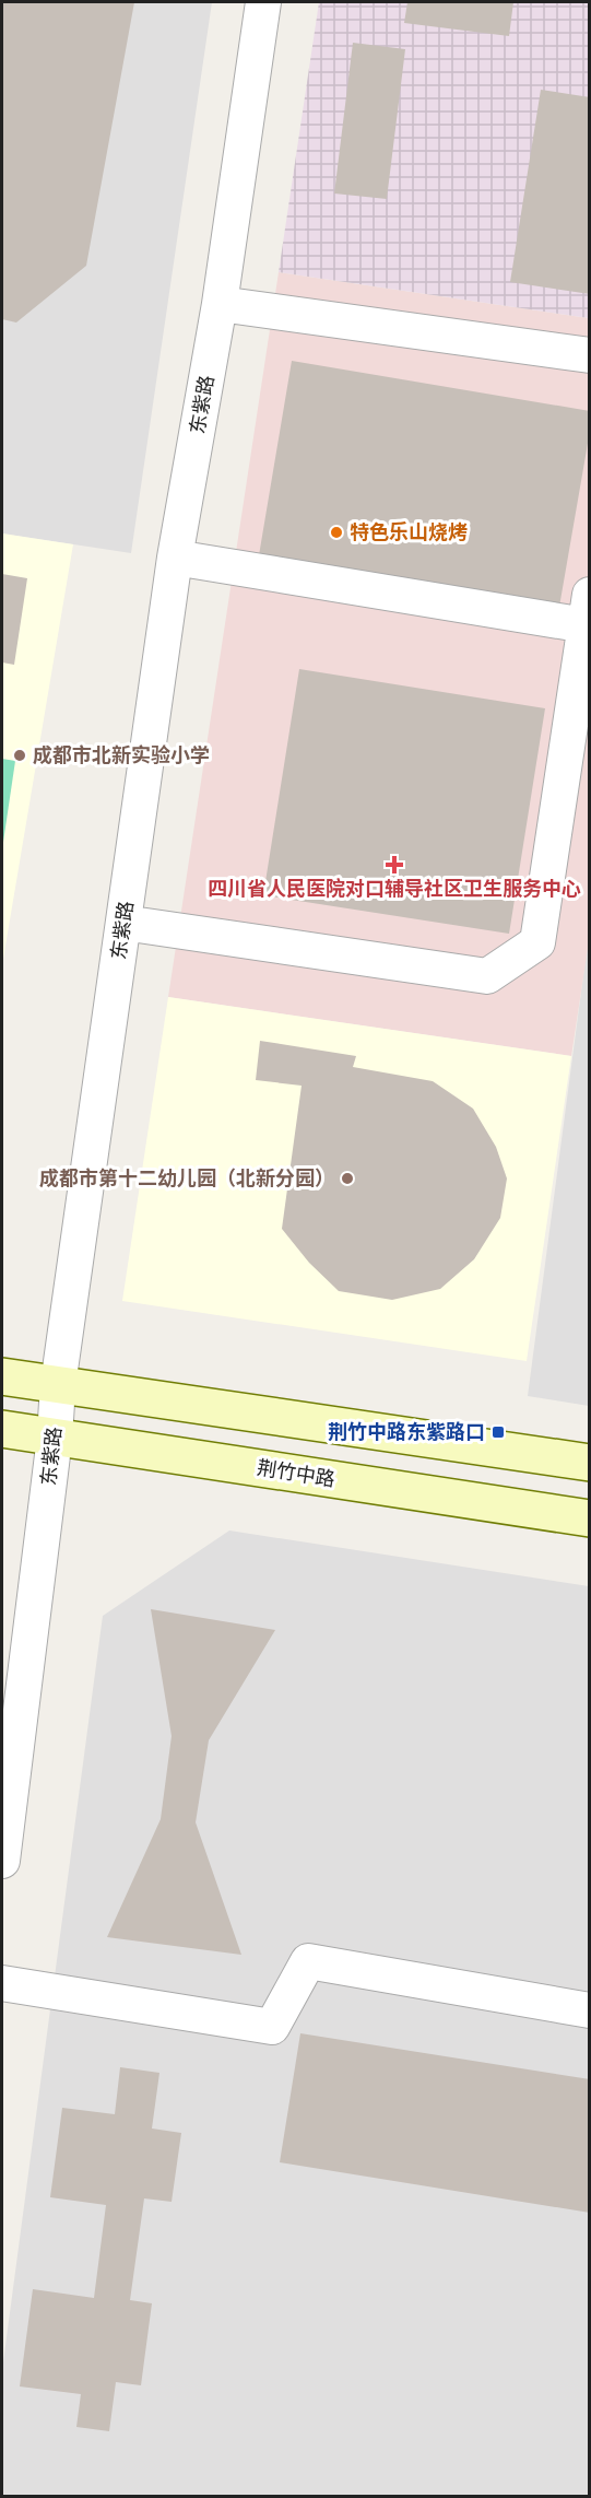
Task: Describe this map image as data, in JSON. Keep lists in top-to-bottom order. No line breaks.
{"streets":{"main road":["荆竹中路"],"street":["东紫路"]},"crossings":[["东紫路","荆竹中路"]],"places":{"other":["特色乐山烧烤","成都市北新实验小学","成都市第十二幼儿园（北新分园）"],"health":["四川省人民医院对口辅导社区卫生服务中心"],"transit":["荆竹中路东紫路口"]}}
